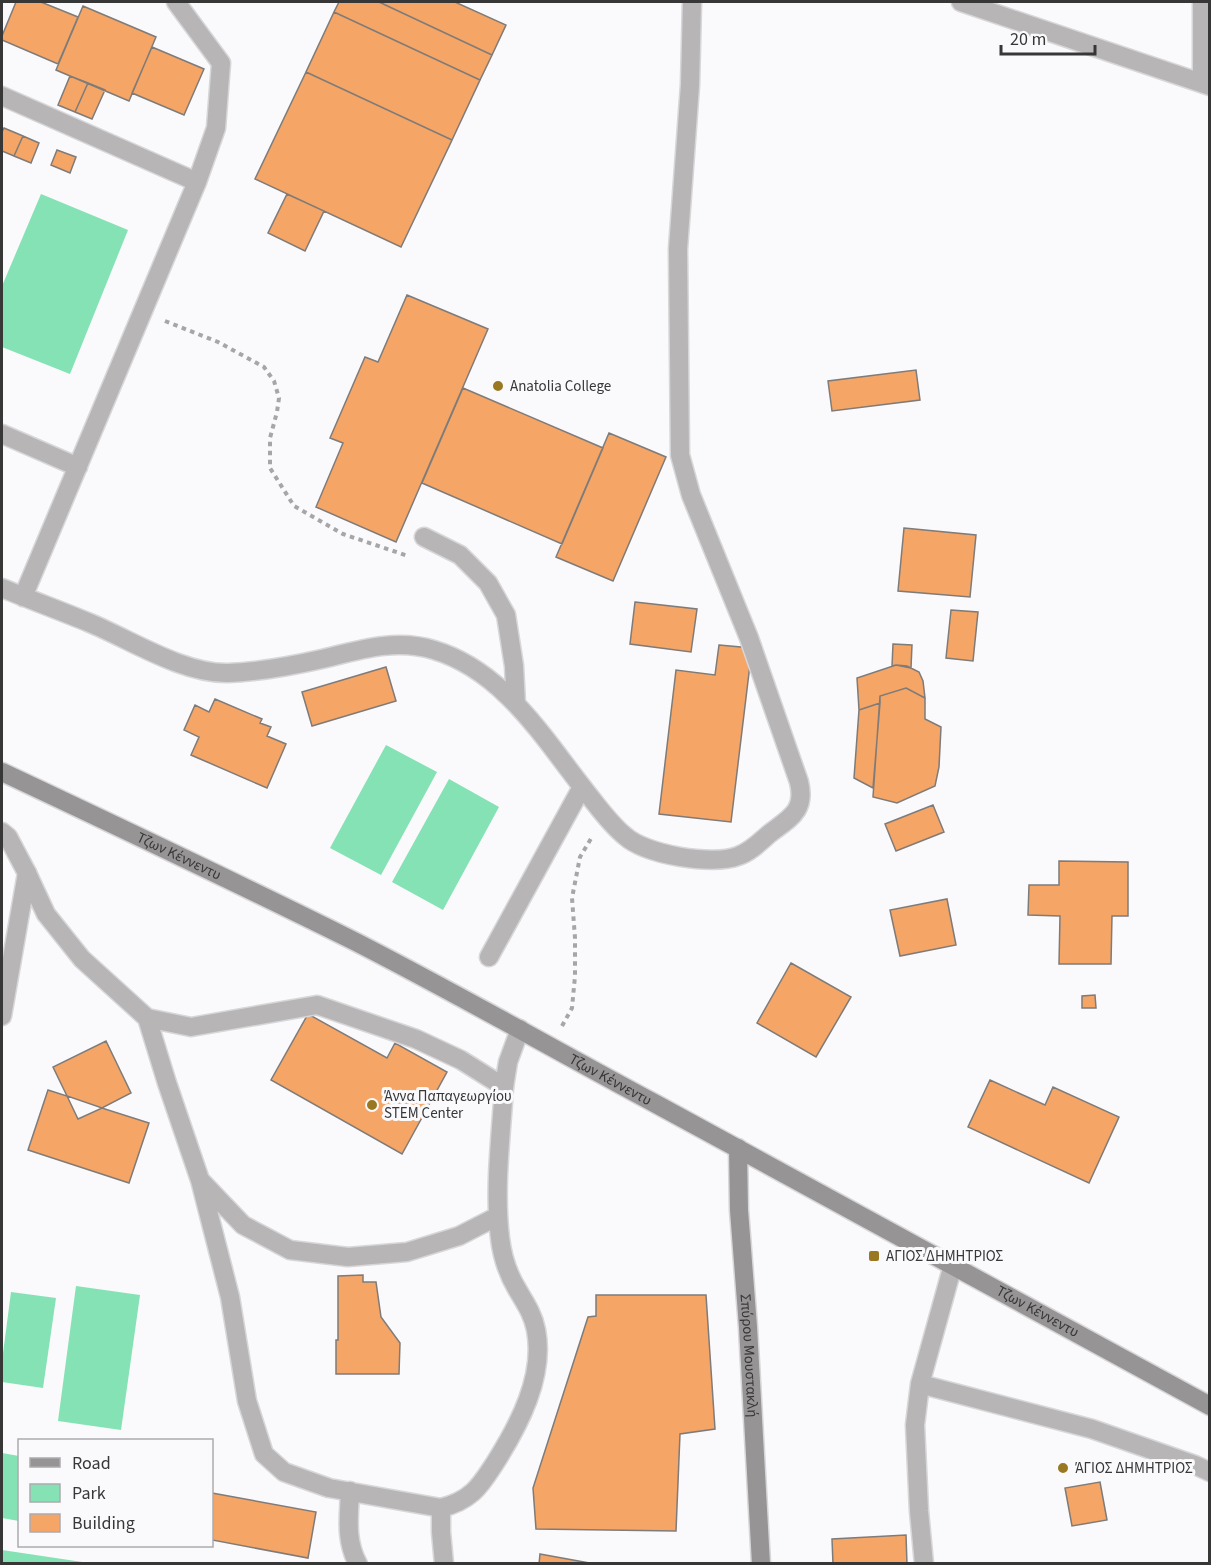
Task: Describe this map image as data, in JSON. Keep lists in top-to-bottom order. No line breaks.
{"streets":{"main road":["Τζων Κέννεντυ","Σπύρου Μουστακλή"]},"crossings":[["Τζων Κέννεντυ","Σπύρου Μουστακλή"]],"places":{"other":["Anatolia College","Άννα Παπαγεωργίου STEM Center","ΆΓΙΟΣ ΔΗΜΗΤΡΙΟΣ"],"transit":["ΑΓΙΟΣ ΔΗΜΗΤΡΙΟΣ"]},"legend":["Road","Park","Building"],"scale_bar":"20 m"}
